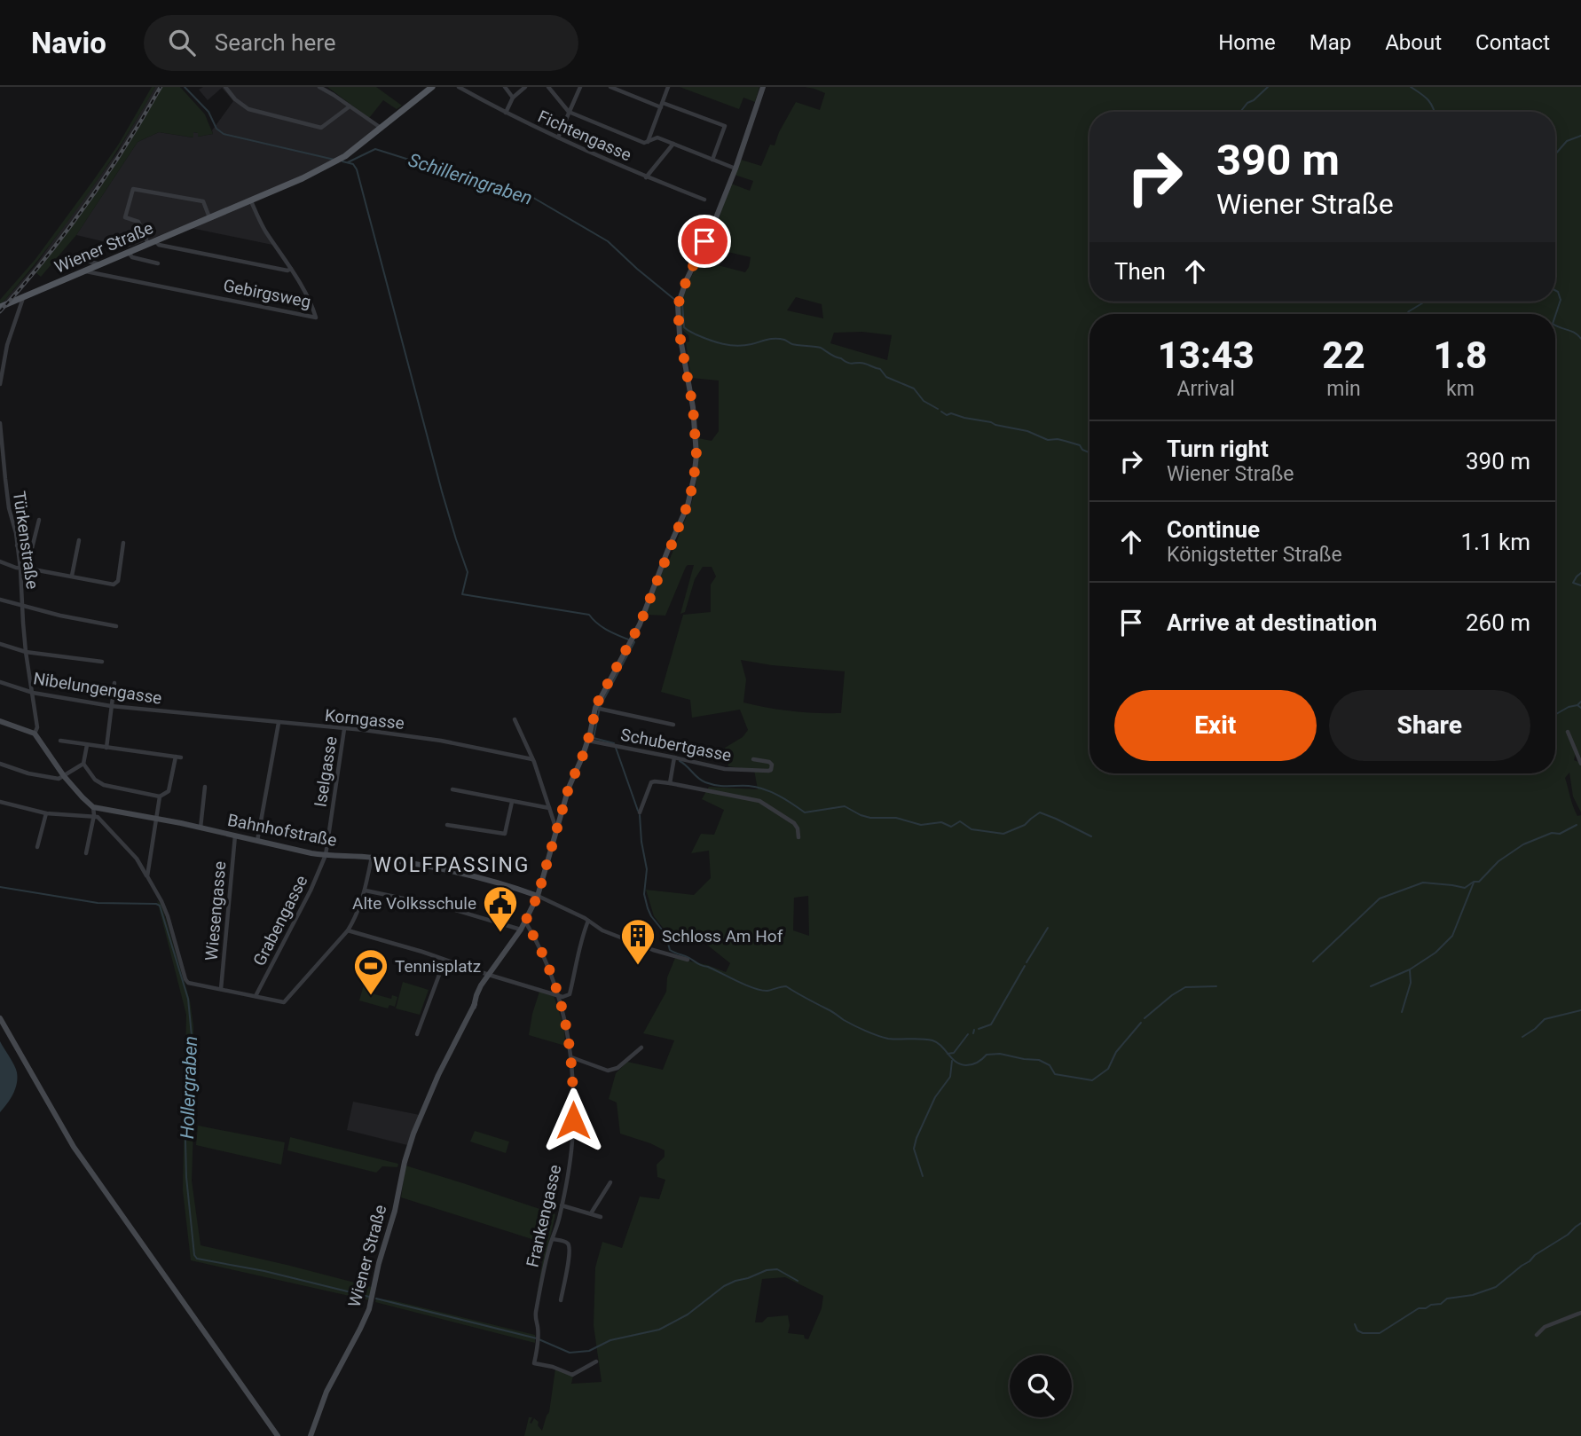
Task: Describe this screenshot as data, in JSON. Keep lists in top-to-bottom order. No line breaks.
{"streets":{"main road":["Wiener Straße","Bahnhofstraße"],"street":["Fichtengasse","Gebirgsweg","Türkenstraße","Nibelungengasse","Korngasse","Schubertgasse","Iselgasse","Wiesengasse","Grabengasse","Frankengasse"]},"crossings":[["Wiener Straße","Gebirgsweg"],["Wiener Straße","Bahnhofstraße"],["Wiener Straße","Frankengasse"],["Türkenstraße","Nibelungengasse"],["Nibelungengasse","Korngasse"],["Korngasse","Iselgasse"],["Iselgasse","Bahnhofstraße"],["Iselgasse","Grabengasse"],["Bahnhofstraße","Wiesengasse"],["Bahnhofstraße","Grabengasse"]],"districts":["WOLFPASSING"],"water":["Schilleringraben","Hollergraben"],"places":{"public building":["Alte Volksschule"],"building":["Schloss Am Hof"],"sports":["Tennisplatz"]},"page":{"header":"Navio","search":"Search here","nav":["Home","Map","About","Contact"],"turn":["390 m","Wiener Straße"],"then":"Then","eta":["13:43","Arrival","22","min","1.8","km"],"list":[{"name":"Turn right","note":"Wiener Straße","value":"390 m"},{"name":"Continue","note":"Königstetter Straße","value":"1.1 km"},{"name":"Arrive at destination","value":"260 m"}],"buttons":["Exit","Share"]}}
